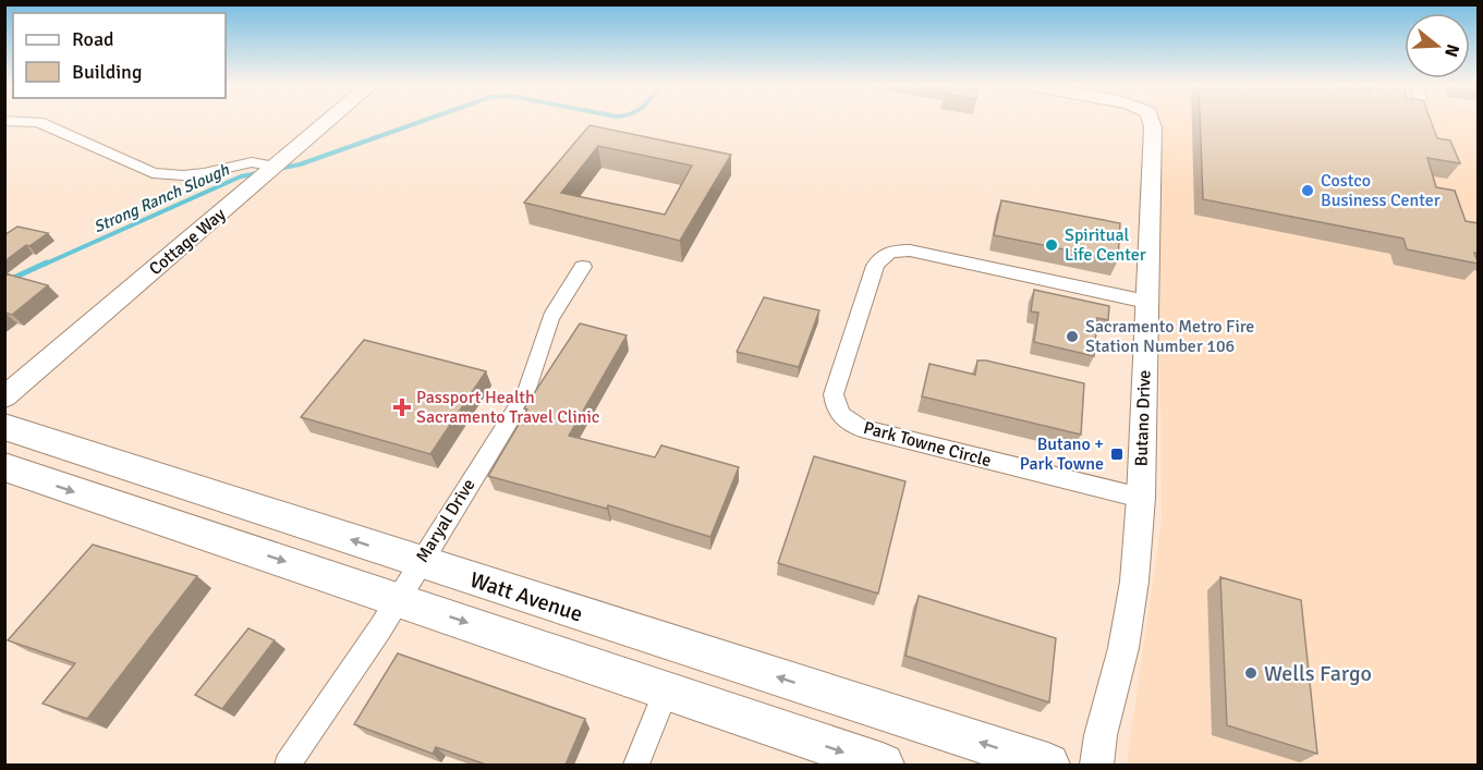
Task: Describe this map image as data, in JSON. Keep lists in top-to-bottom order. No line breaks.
{"streets":{"main road":["Watt Avenue"],"street":["Cottage Way","Butano Drive","Park Towne Circle","Maryal Drive"]},"crossings":[["Butano Drive","Park Towne Circle"],["Maryal Drive","Watt Avenue"]],"water":["Strong Ranch Slough"],"places":{"other":["Costco Business Center","Spiritual Life Center","Sacramento Metro Fire Station Number 106","Wells Fargo"],"health":["Passport Health Sacramento Travel Clinic"],"transit":["Butano + Park Towne"]},"legend":["Road","Building"],"north":"right"}
